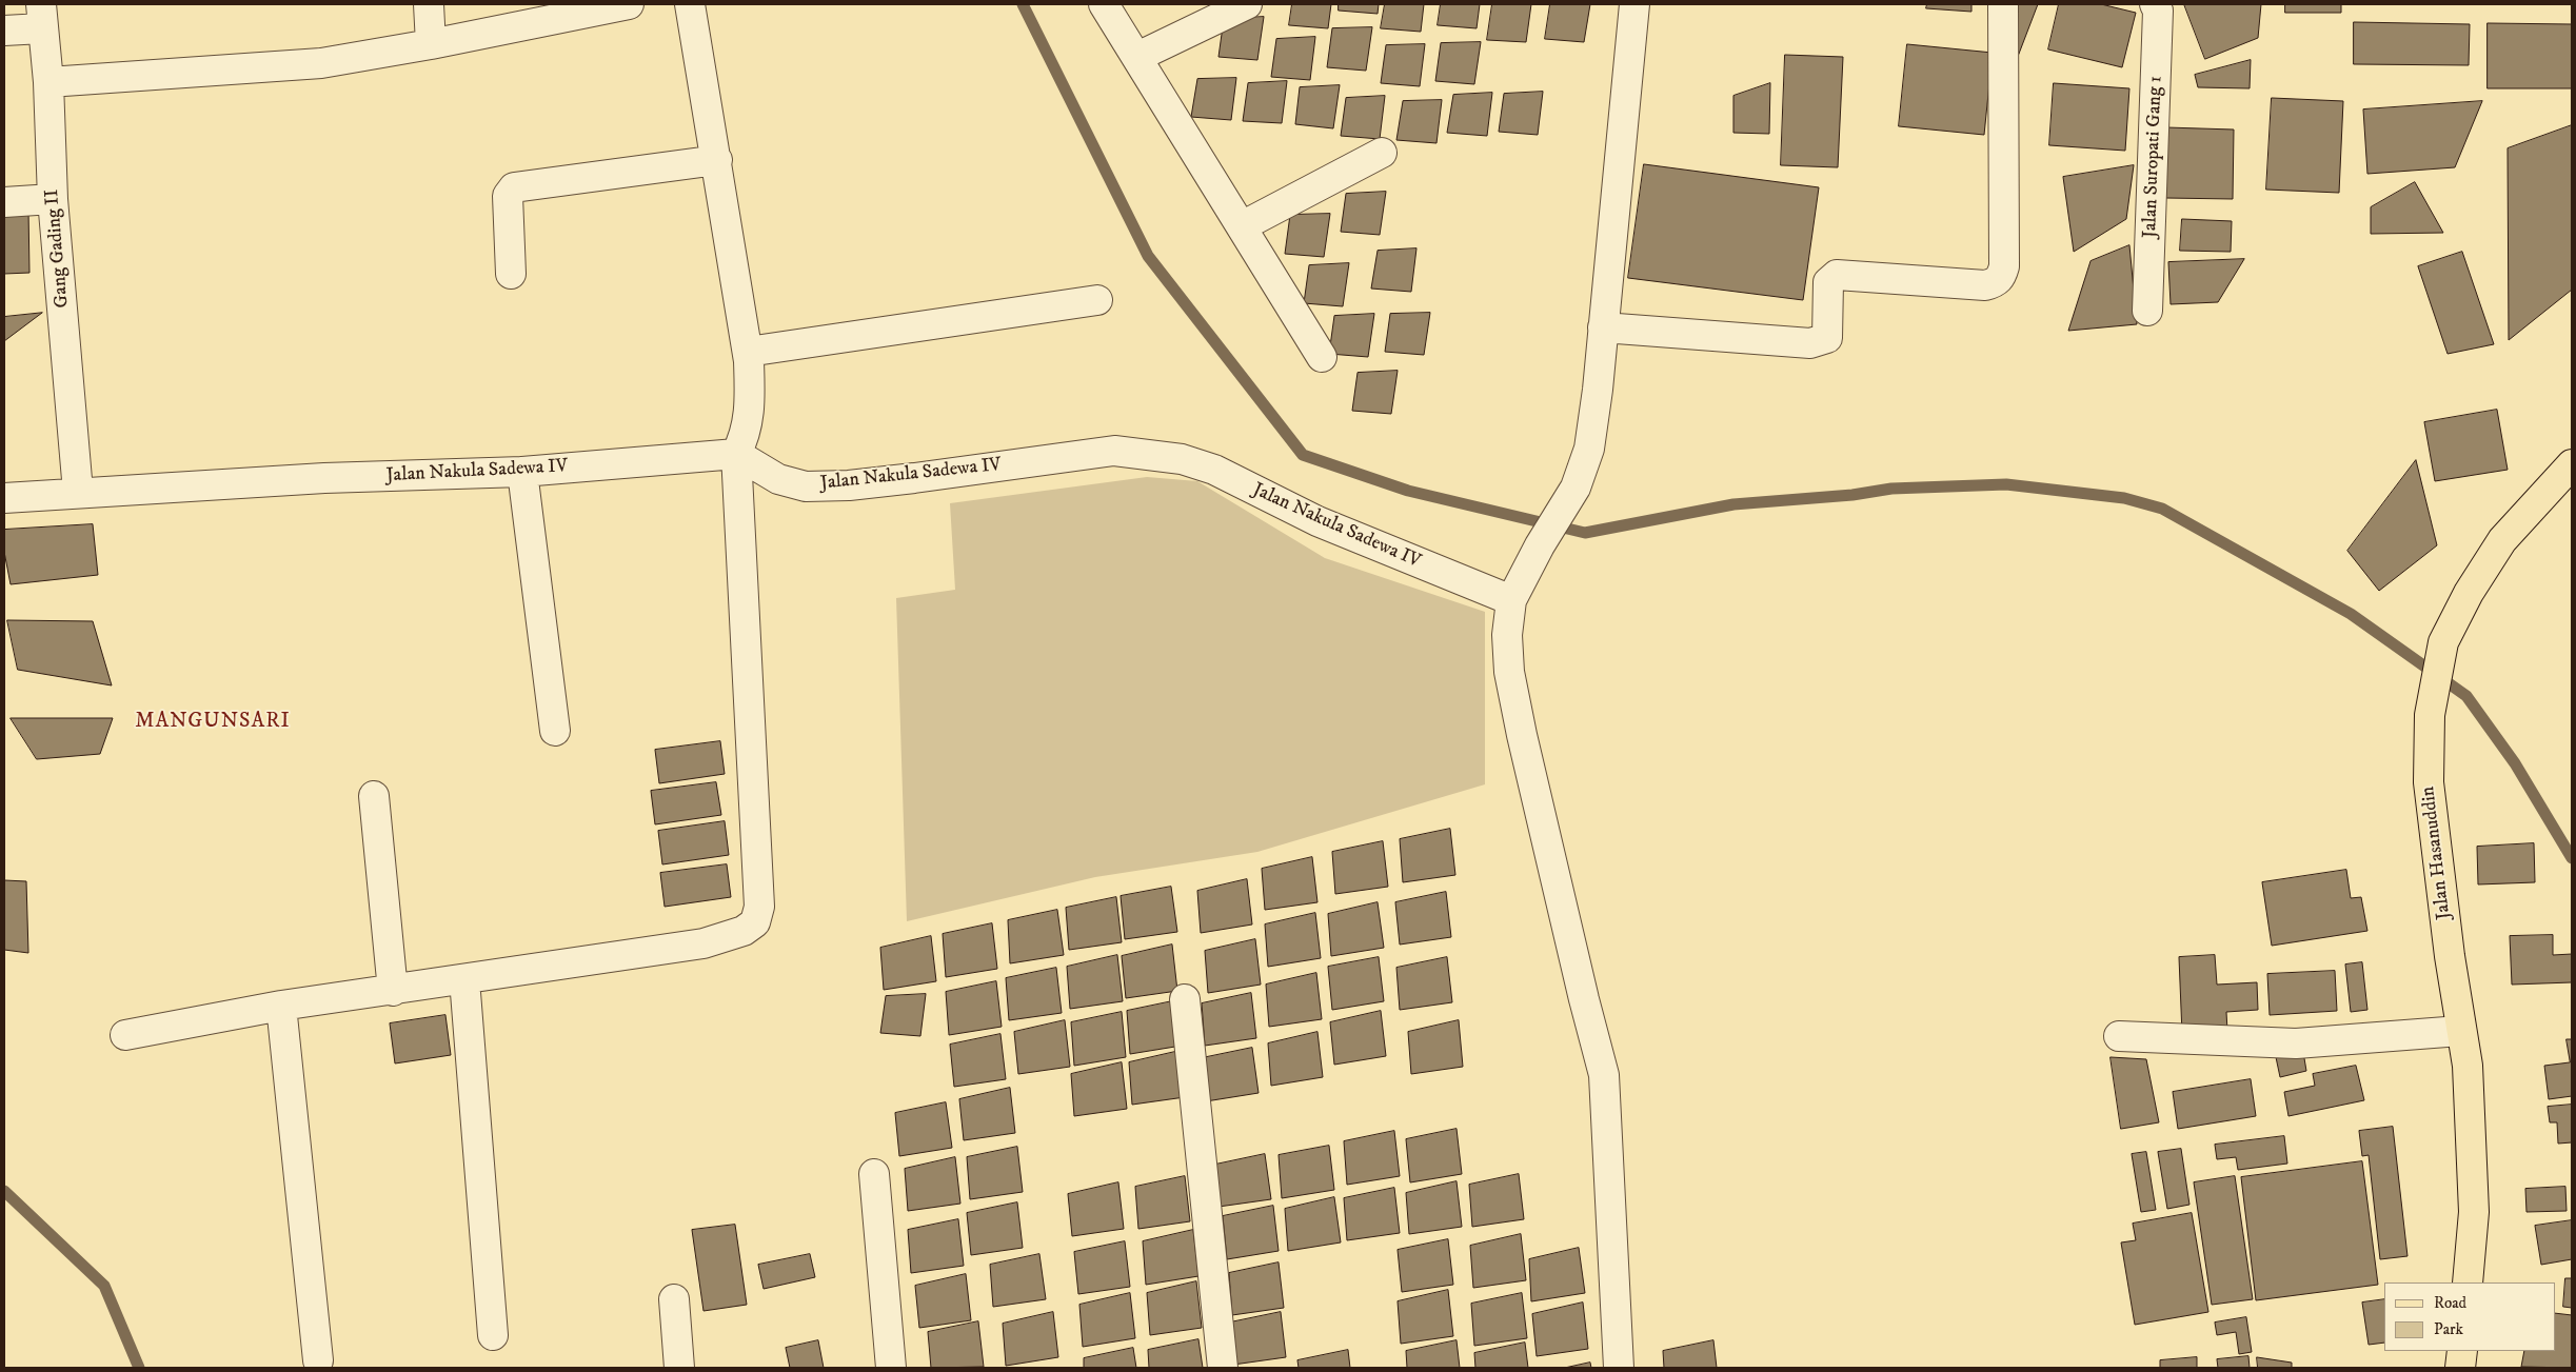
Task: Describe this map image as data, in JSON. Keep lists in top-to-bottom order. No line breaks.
{"streets":{"main road":["Jalan Hasanuddin"],"street":["Jalan Suropati Gang 1","Gang Gading II","Jalan Nakula Sadewa IV"]},"crossings":[["Gang Gading II","Jalan Nakula Sadewa IV"]],"districts":["MANGUNSARI"],"legend":["Road","Park"]}
